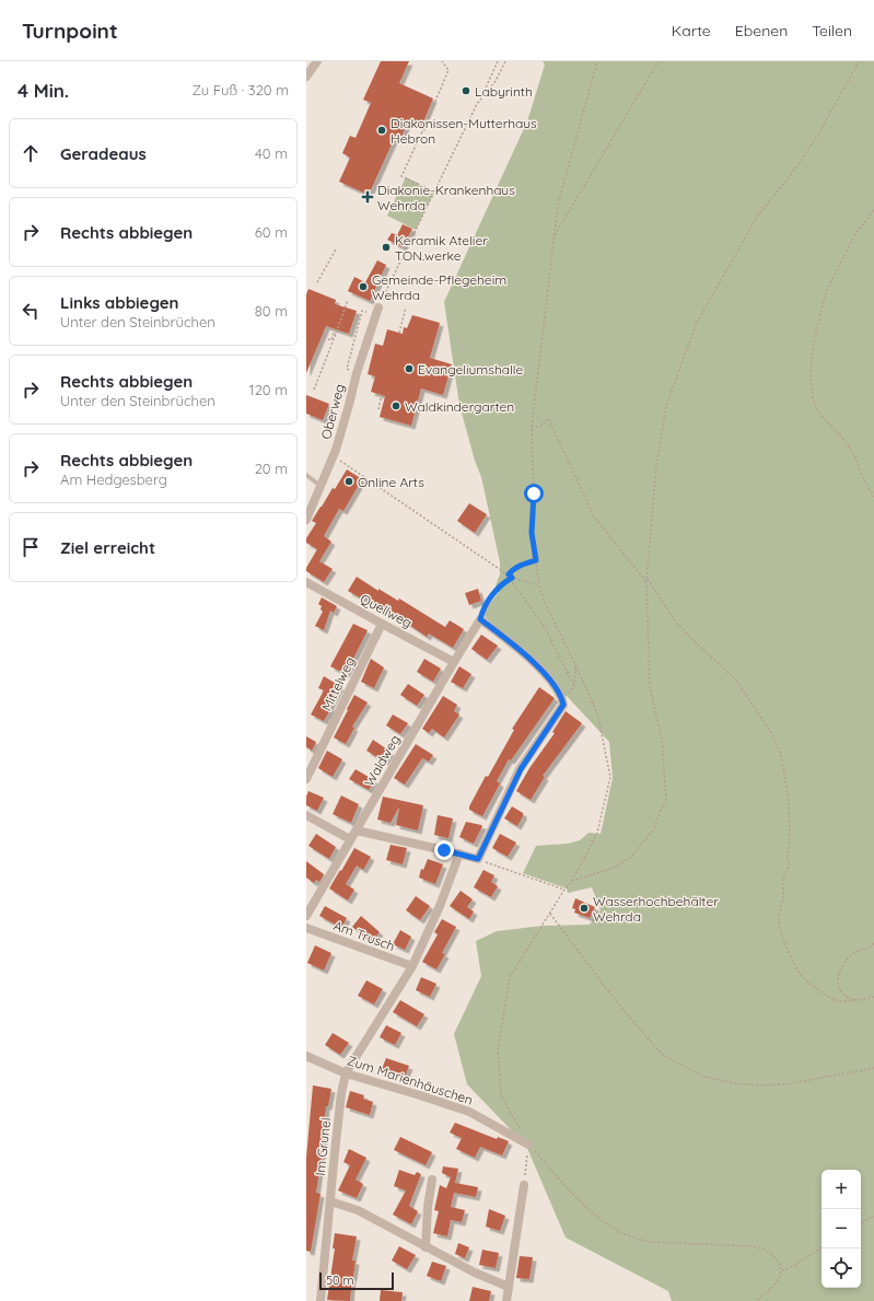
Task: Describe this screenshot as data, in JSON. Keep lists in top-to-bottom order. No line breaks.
{"streets":{"street":["Oberweg","Quellweg","Mittelweg","Waldweg","Am Trusch","Zum Marienhäuschen","Im Grunel"]},"crossings":[["Quellweg","Mittelweg"],["Quellweg","Waldweg"],["Zum Marienhäuschen","Im Grunel"]],"places":{"other":["Labyrinth","Diakonissen-Mutterhaus Hebron","Keramik Atelier TON.werke","Gemeinde-Pflegeheim Wehrda","Evangeliumshalle","Waldkindergarten","Online Arts","Wasserhochbehälter Wehrda"],"health":["Diakonie-Krankenhaus Wehrda"]},"scale_bar":"50 m","page":{"header":"Turnpoint","nav":["Karte","Ebenen","Teilen"],"heading":["4 Min.","Zu Fuß · 320 m"],"list":[["Geradeaus","40 m"],["Rechts abbiegen","60 m"],["Links abbiegen","Unter den Steinbrüchen","80 m"],["Rechts abbiegen","Unter den Steinbrüchen","120 m"],["Rechts abbiegen","Am Hedgesberg","20 m"],"Ziel erreicht"],"map_buttons":["+","−"],"scale":"50 m"}}
